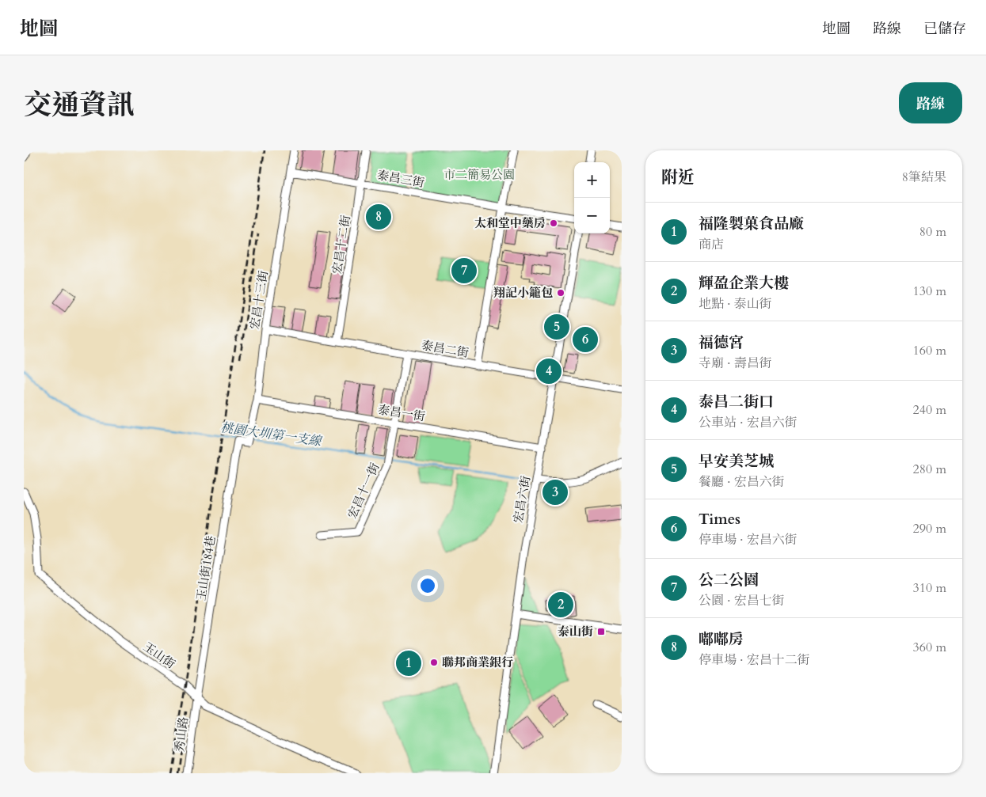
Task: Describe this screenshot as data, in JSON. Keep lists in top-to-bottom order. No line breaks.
{"streets":{"street":["泰昌三街","宏昌十二街","宏昌十三街","泰昌二街","泰昌一街","宏昌十一街","宏昌六街","玉山街184巷","玉山街","秀山路"]},"crossings":[["泰昌三街","宏昌十二街"],["泰昌三街","宏昌十三街"],["宏昌十二街","泰昌二街"],["宏昌十三街","泰昌二街"],["宏昌十三街","泰昌一街"],["宏昌十三街","玉山街184巷"],["泰昌二街","宏昌十一街"],["泰昌二街","宏昌六街"],["泰昌一街","宏昌十一街"],["泰昌一街","宏昌六街"],["玉山街184巷","玉山街"],["玉山街184巷","秀山路"],["玉山街","秀山路"]],"water":["桃園大圳第一支線"],"parks":["市二簡易公園"],"places":{"other":["太和堂中藥房","翔記小籠包","聯邦商業銀行"],"transit":["泰山街"]},"page":{"header":"地圖","nav":["地圖","路線","已儲存"],"title":"交通資訊","buttons":"路線","heading":["附近","8筆結果"],"map_buttons":["+","−"],"list":[{"mark":"1","name":"福隆製菓食品廠","note":"商店","value":"80 m"},{"mark":"2","name":"輝盈企業大樓","note":"地點 · 泰山街","value":"130 m"},{"mark":"3","name":"福德宮","note":"寺廟 · 壽昌街","value":"160 m"},{"mark":"4","name":"泰昌二街口","note":"公車站 · 宏昌六街","value":"240 m"},{"mark":"5","name":"早安美芝城","note":"餐廳 · 宏昌六街","value":"280 m"},{"mark":"6","name":"Times","note":"停車場 · 宏昌六街","value":"290 m"},{"mark":"7","name":"公二公園","note":"公園 · 宏昌七街","value":"310 m"},{"mark":"8","name":"嘟嘟房","note":"停車場 · 宏昌十二街","value":"360 m"}],"pins":["8","7","5","6","4","3","2","1"]}}
